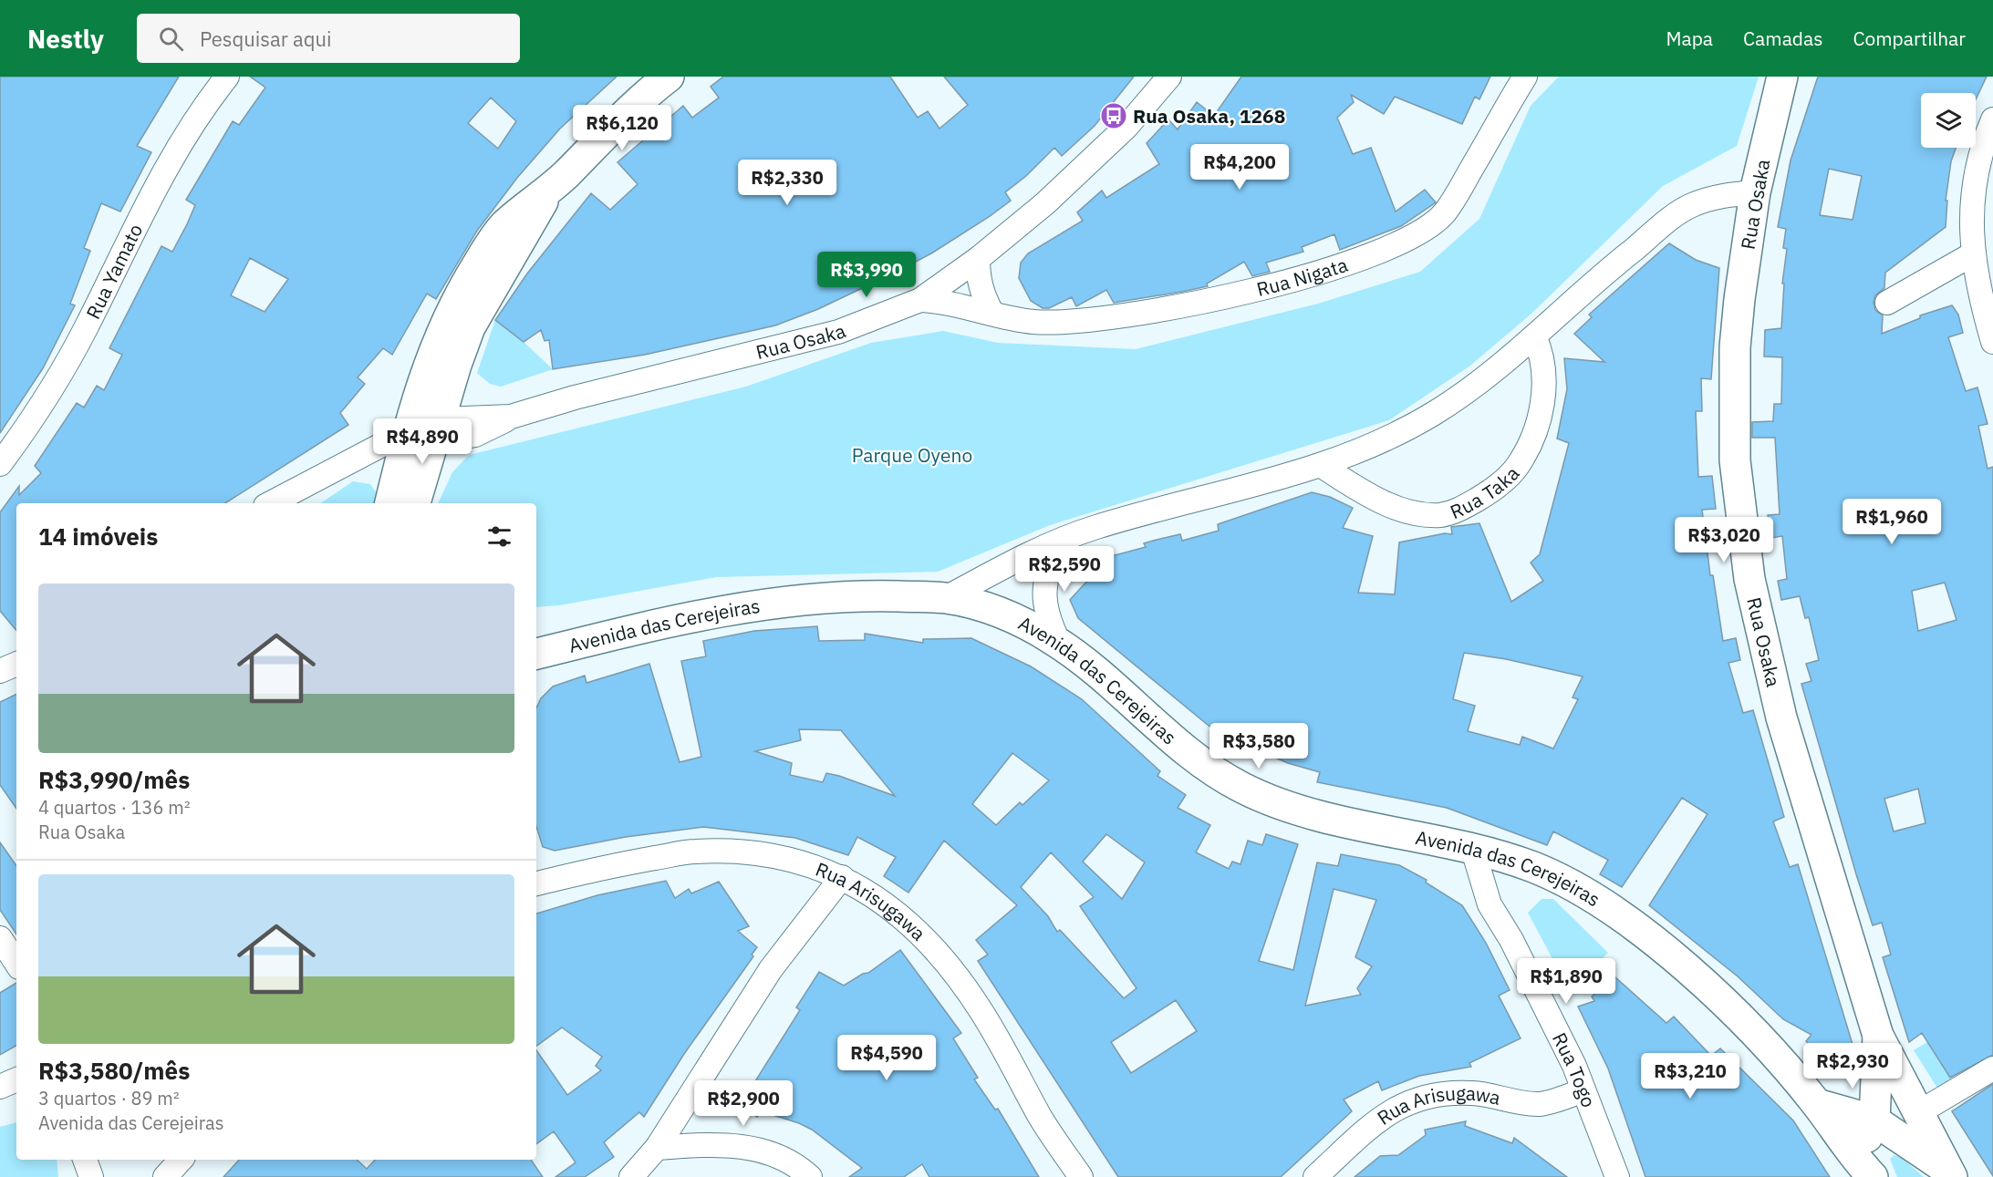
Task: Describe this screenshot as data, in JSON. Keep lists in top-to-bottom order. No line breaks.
{"streets":{"main road":["Rua Osaka","Avenida das Cerejeiras"],"street":["Rua Yamato","Rua Nigata","Rua Taka","Rua Arisugawa","Rua Togo"]},"crossings":[["Rua Osaka","Rua Nigata"],["Avenida das Cerejeiras","Rua Togo"],["Rua Arisugawa","Rua Togo"]],"parks":["Parque Oyeno"],"places":{"bus stop":["Rua Osaka, 1268"]},"page":{"header":"Nestly","search":"Pesquisar aqui","nav":["Mapa","Camadas","Compartilhar"],"price":["R$6,120","R$4,200","R$2,330","R$3,990","R$4,890","R$1,960","R$3,020","R$2,590","R$3,580","R$1,890","R$4,590","R$2,930","R$3,210","R$2,900"],"heading":"14 imóveis","list":[{"name":"R$3,990/mês","note":"4 quartos · 136 m² · Rua Osaka"},{"name":"R$3,580/mês","note":"3 quartos · 89 m² · Avenida das Cerejeiras"}]}}
